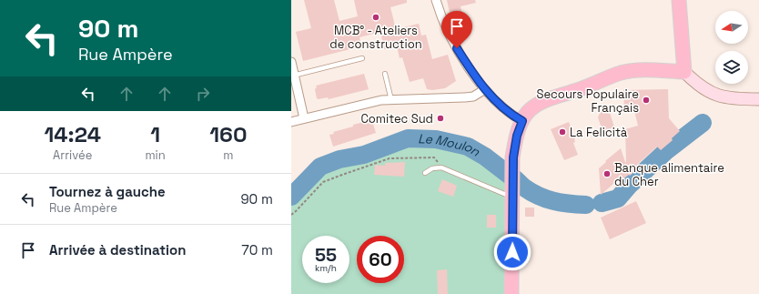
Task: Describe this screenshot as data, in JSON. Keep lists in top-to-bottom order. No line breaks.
{"water":["Le Moulon"],"places":["MCB° - Ateliers de construction","Secours Populaire Français","Comitec Sud","La Felicità","Banque alimentaire du Cher"],"north":"left","page":{"turn":["90 m","Rue Ampère"],"eta":["14:24","Arrivée","1","min","160","m"],"list":[{"name":"Tournez à gauche","note":"Rue Ampère","value":"90 m"},{"name":"Arrivée à destination","value":"70 m"}],"speed":"55 km/h","limit":"60"}}
